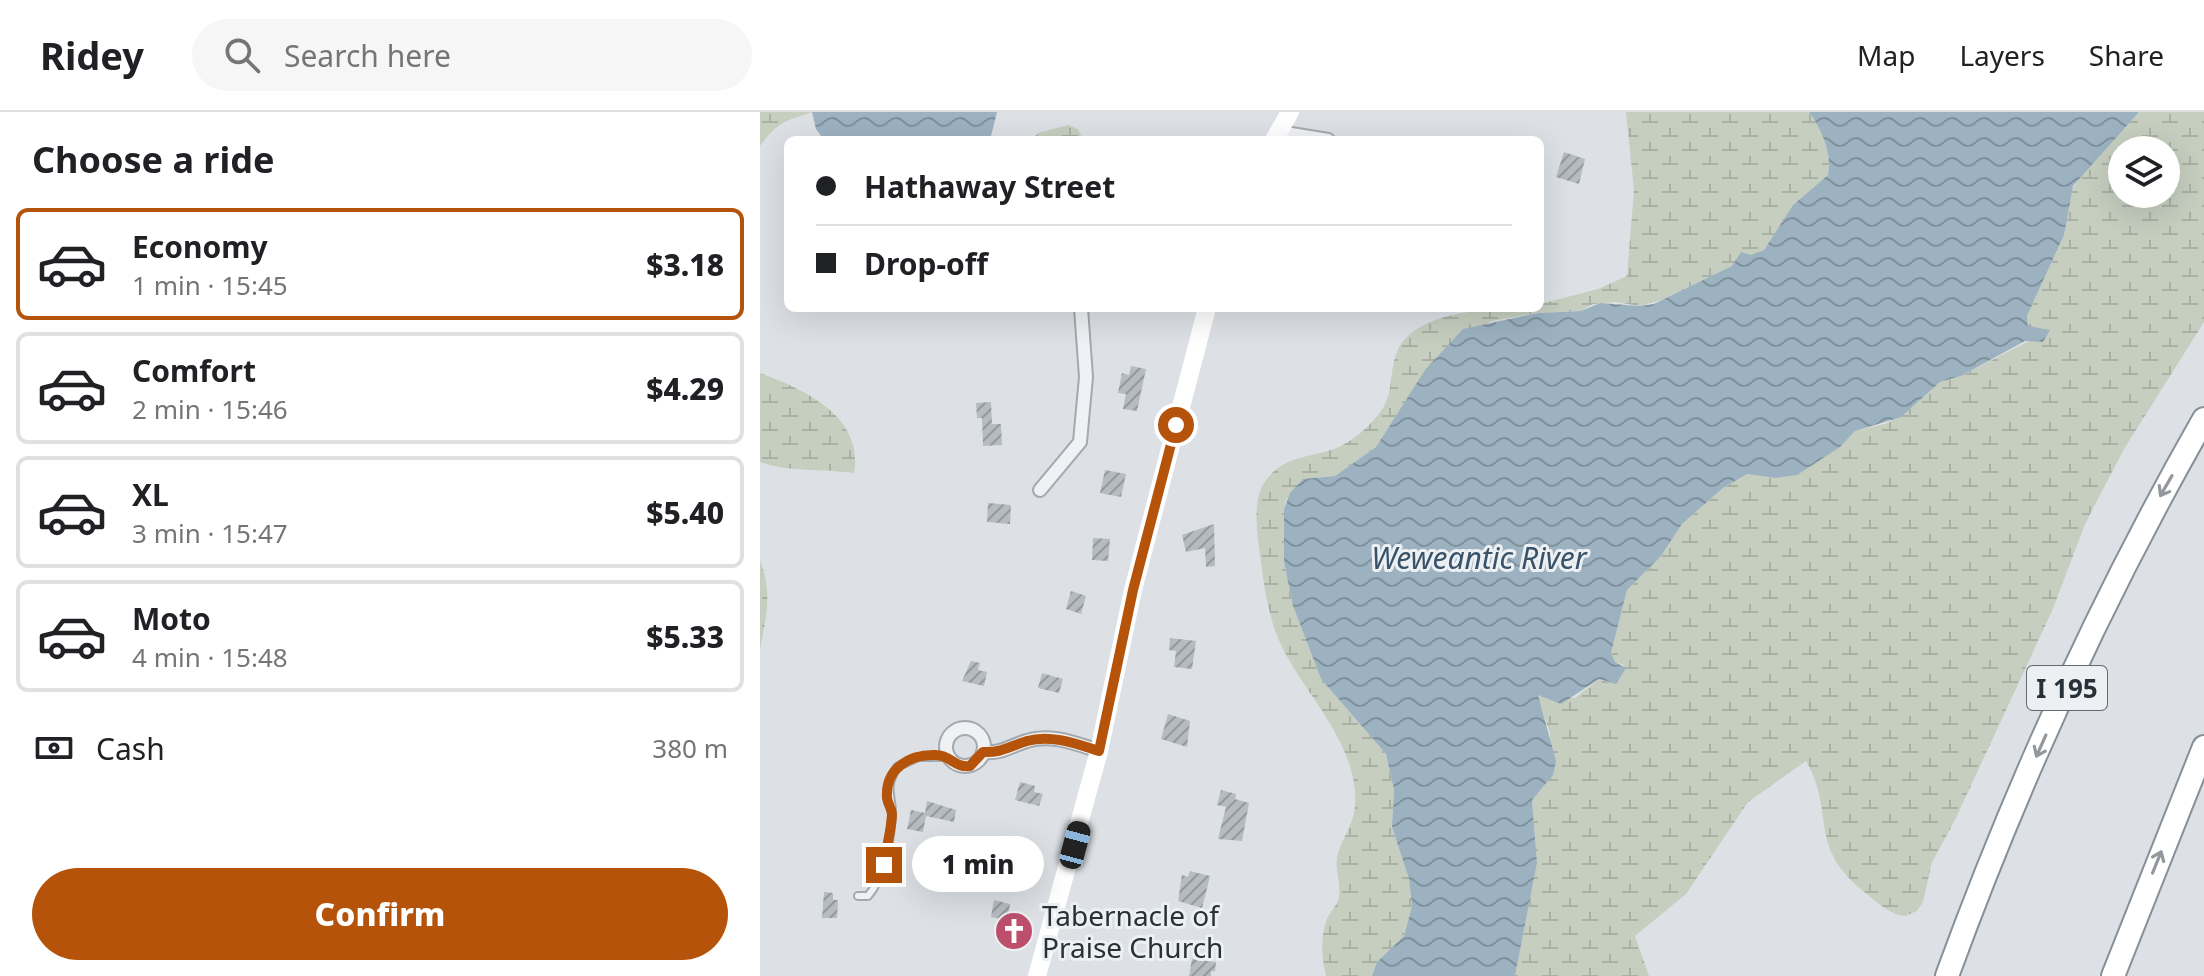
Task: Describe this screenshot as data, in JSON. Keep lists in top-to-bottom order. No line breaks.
{"streets":{"highway":["I 195"]},"water":["Weweantic River"],"places":{"church":["Tabernacle of Praise Church"]},"page":{"header":"Ridey","search":"Search here","nav":["Map","Layers","Share"],"heading":"Choose a ride","banner":["Hathaway Street","Drop-off"],"list":[{"name":"Economy","note":"1 min · 15:45","value":"$3.18"},{"name":"Comfort","note":"2 min · 15:46","value":"$4.29"},{"name":"XL","note":"3 min · 15:47","value":"$5.40"},{"name":"Moto","note":"4 min · 15:48","value":"$5.33"}],"pay":["Cash","380 m"],"bubble":"1 min","buttons":"Confirm"}}
